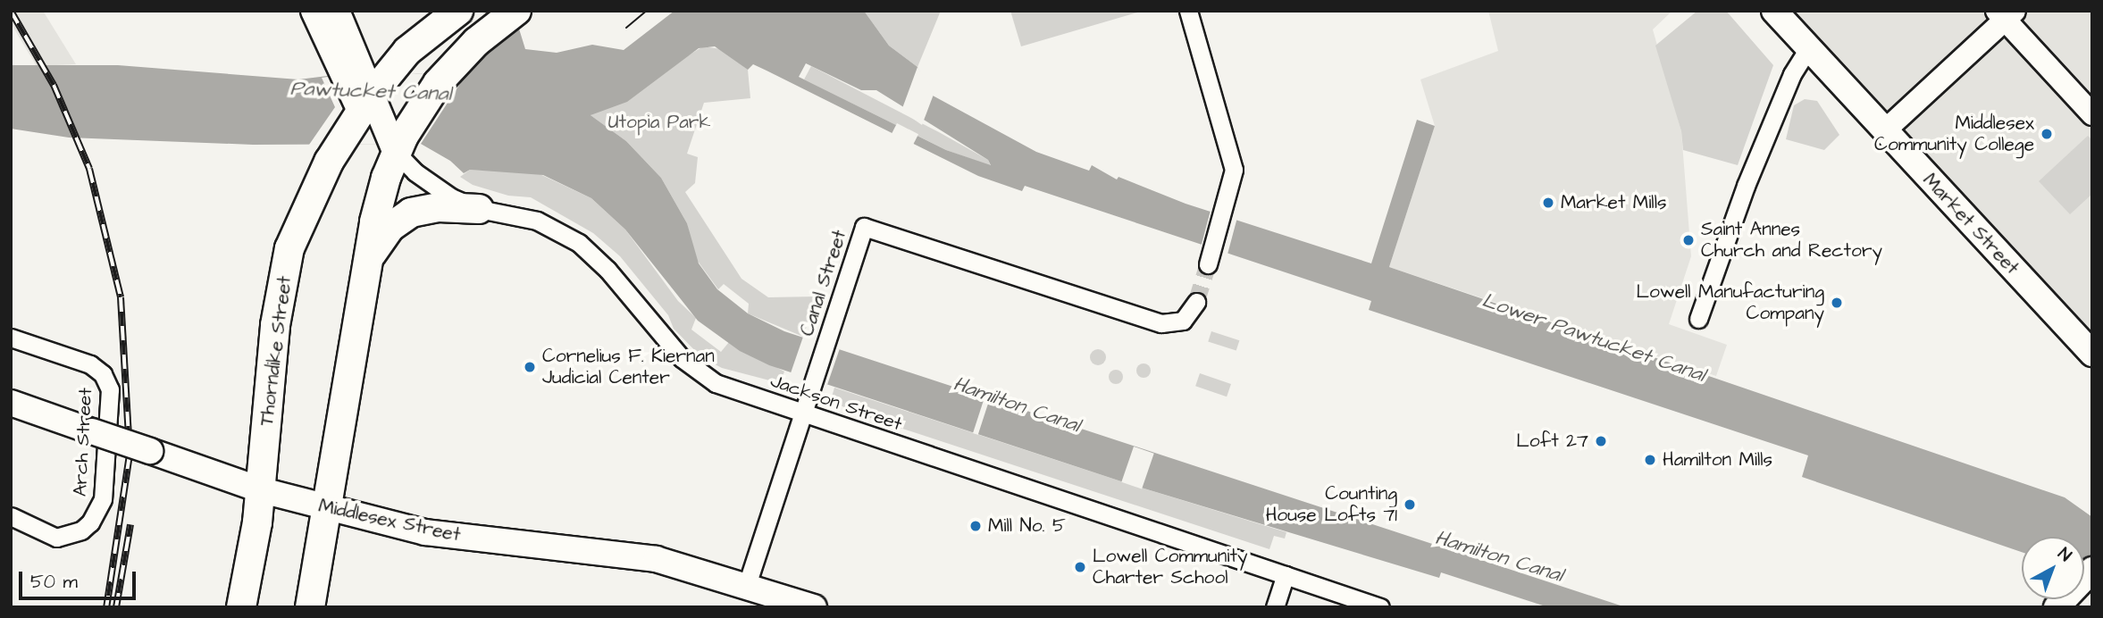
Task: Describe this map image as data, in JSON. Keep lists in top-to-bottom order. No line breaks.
{"streets":{"main road":["Market Street","Thorndike Street","Middlesex Street"],"street":["Canal Street","Jackson Street","Arch Street"]},"crossings":[["Canal Street","Jackson Street"],["Canal Street","Middlesex Street"],["Thorndike Street","Middlesex Street"]],"water":["Pawtucket Canal","Lower Pawtucket Canal","Hamilton Canal"],"parks":["Utopia Park"],"places":["Middlesex Community College","Market Mills","Saint Annes Church and Rectory","Lowell Manufacturing Company","Cornelius F. Kiernan Judicial Center","Loft 27","Hamilton Mills","Counting House Lofts 71","Mill No. 5","Lowell Community Charter School"],"scale_bar":"50 m","north":"top right"}
